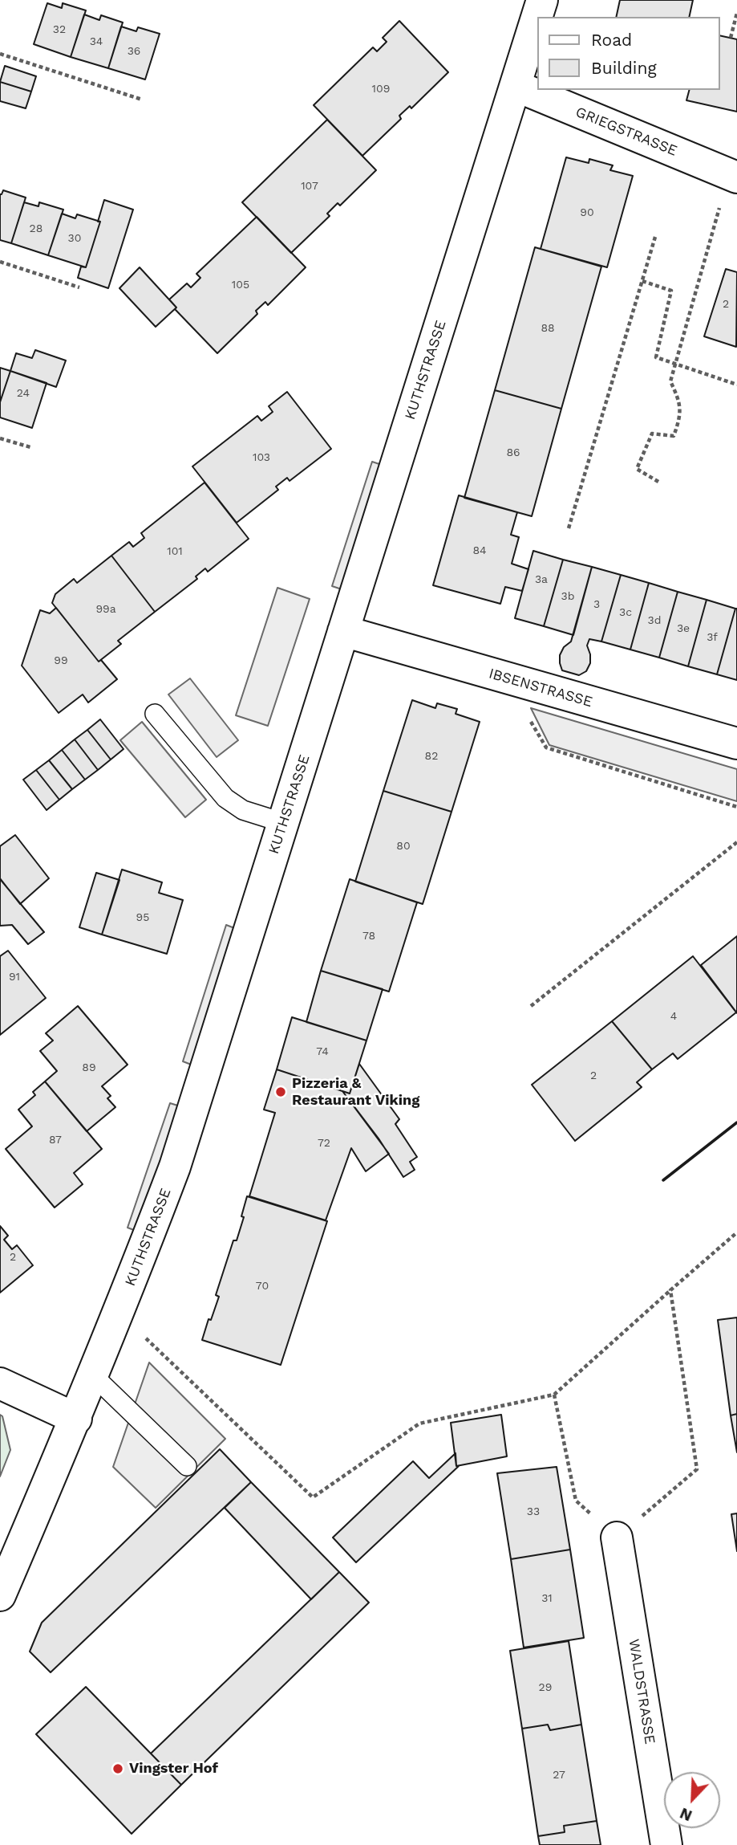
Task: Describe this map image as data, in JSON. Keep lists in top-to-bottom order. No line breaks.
{"streets":{"street":["GRIEGSTRASSE","KUTHSTRASSE","IBSENSTRASSE","WALDSTRASSE"]},"crossings":[["GRIEGSTRASSE","KUTHSTRASSE"],["KUTHSTRASSE","IBSENSTRASSE"]],"places":["Pizzeria & Restaurant Viking","Vingster Hof"],"house_numbers":["32","34","36","109","107","90","28","30","105","2","88","24","86","103","84","101","3a","3b","3","99a","3c","3d","3e","3f","99","82","80","95","78","91","4","74","89","2","87","72","2","70","33","31","29","27"],"legend":["Road","Building"],"north":"bottom left"}
